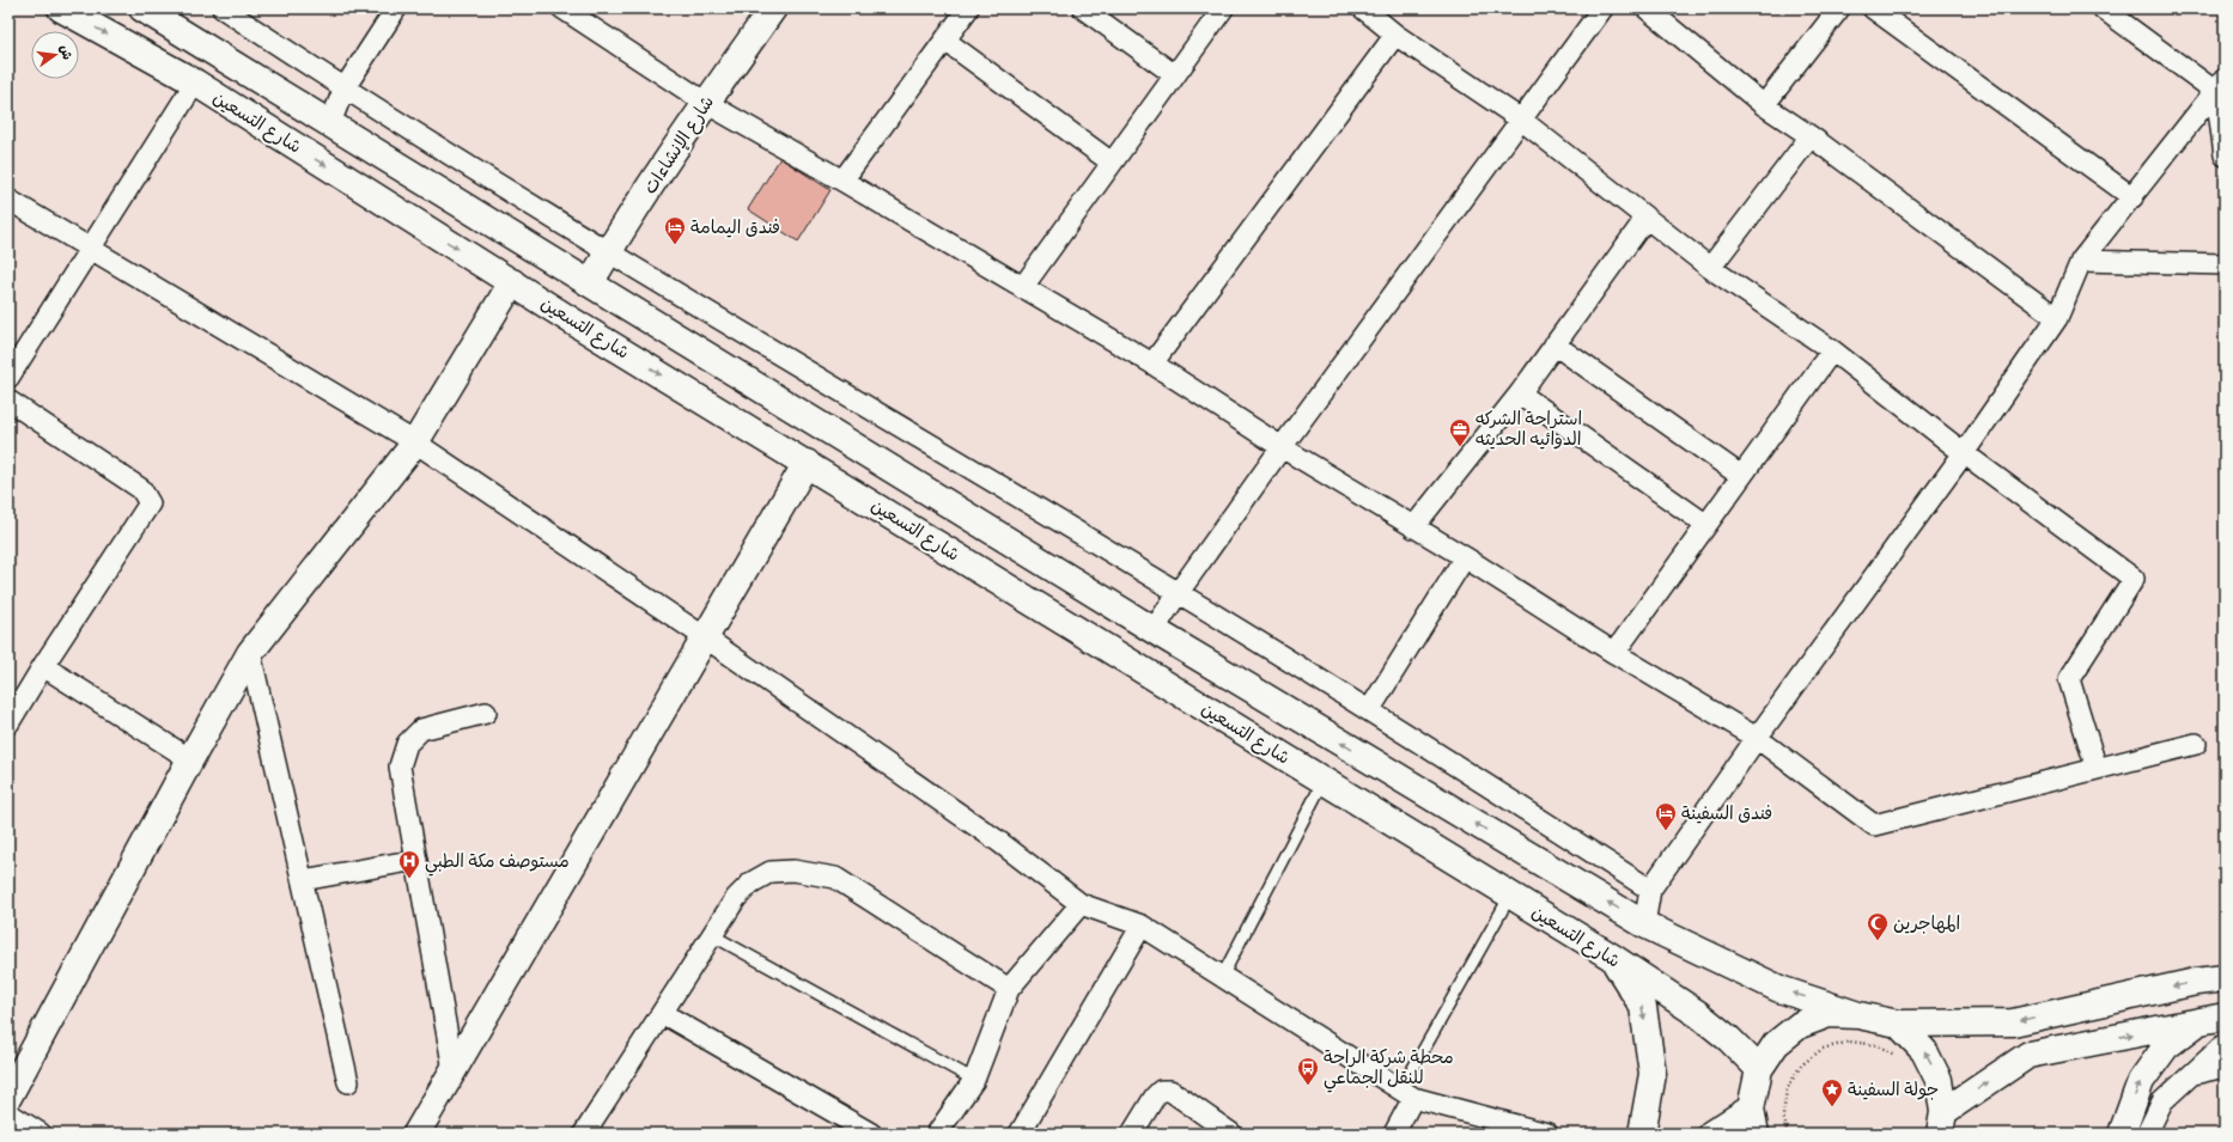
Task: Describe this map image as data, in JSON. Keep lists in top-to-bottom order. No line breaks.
{"streets":{"main road":["شارع التسعين","شارع الإنشاءات"]},"crossings":[["شارع التسعين","شارع الإنشاءات"]],"places":{"hotel":["فندق اليمامة","فندق السفينة"],"office":["استراحة الشركه الدوائيه الحديثه"],"hospital":["مستوصف مكة الطبي"],"mosque":["المهاجرين"],"bus stop":["محطة شركة الراحة للنقل الجماعي"],"place":["جولة السفينة"]},"north":"right"}
